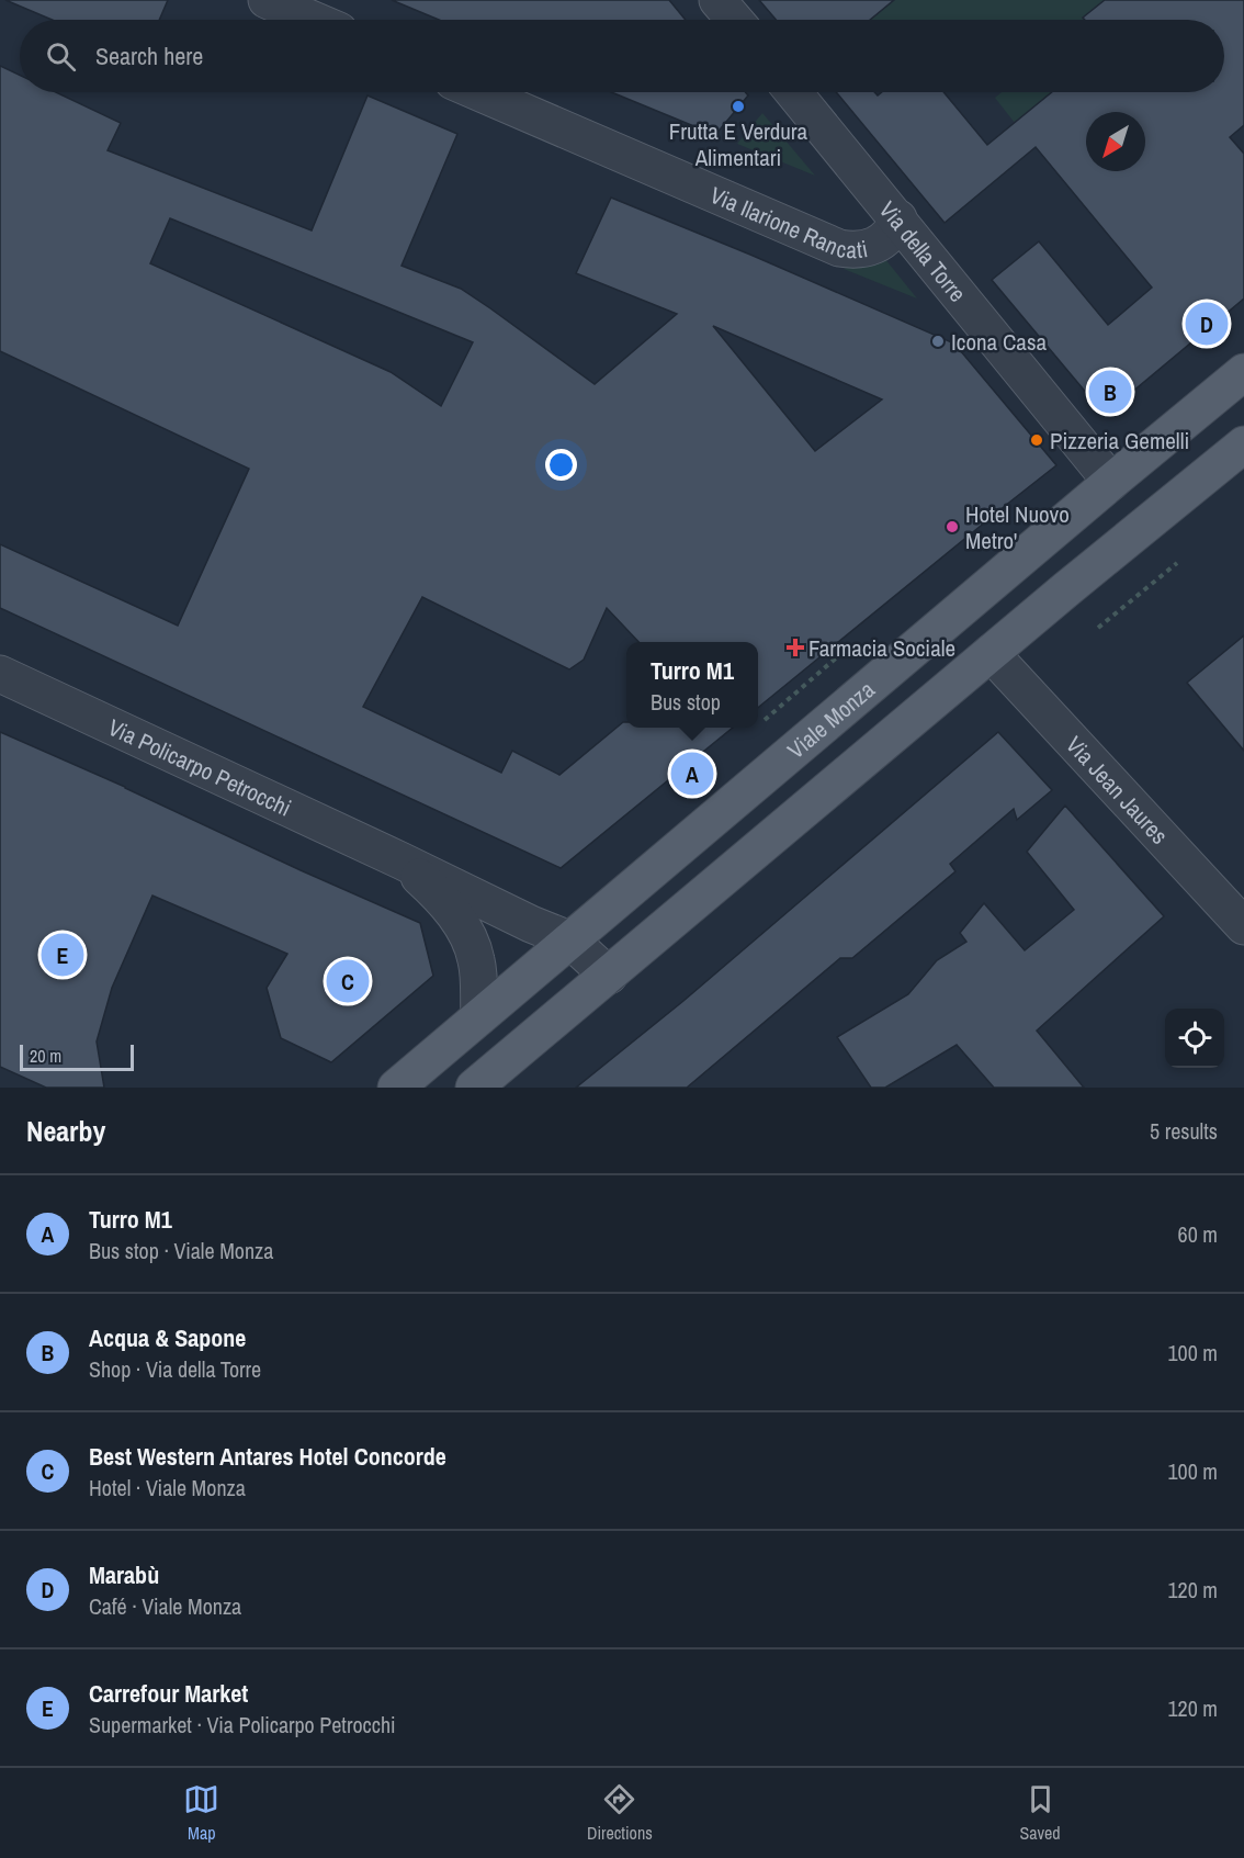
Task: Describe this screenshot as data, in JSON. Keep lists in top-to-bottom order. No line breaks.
{"streets":{"main road":["Viale Monza"],"street":["Via Ilarione Rancati","Via della Torre","Via Policarpo Petrocchi","Via Jean Jaures"]},"crossings":[["Via Ilarione Rancati","Via della Torre"],["Via della Torre","Viale Monza"],["Viale Monza","Via Policarpo Petrocchi"]],"places":{"other":["Frutta E Verdura Alimentari","Icona Casa","Pizzeria Gemelli","Hotel Nuovo Metro'"],"health":["Farmacia Sociale"]},"scale_bar":"20 m","north":"bottom left","page":{"search":"Search here","pins":["D","B","A","E","C"],"popup":["Turro M1","Bus stop"],"scale":"20 m","heading":["Nearby","5 results"],"list":[{"mark":"A","name":"Turro M1","note":"Bus stop · Viale Monza","value":"60 m"},{"mark":"B","name":"Acqua & Sapone","note":"Shop · Via della Torre","value":"100 m"},{"mark":"C","name":"Best Western Antares Hotel Concorde","note":"Hotel · Viale Monza","value":"100 m"},{"mark":"D","name":"Marabù","note":"Café · Viale Monza","value":"120 m"},{"mark":"E","name":"Carrefour Market","note":"Supermarket · Via Policarpo Petrocchi","value":"120 m"}],"nav":["Map","Directions","Saved"]}}
